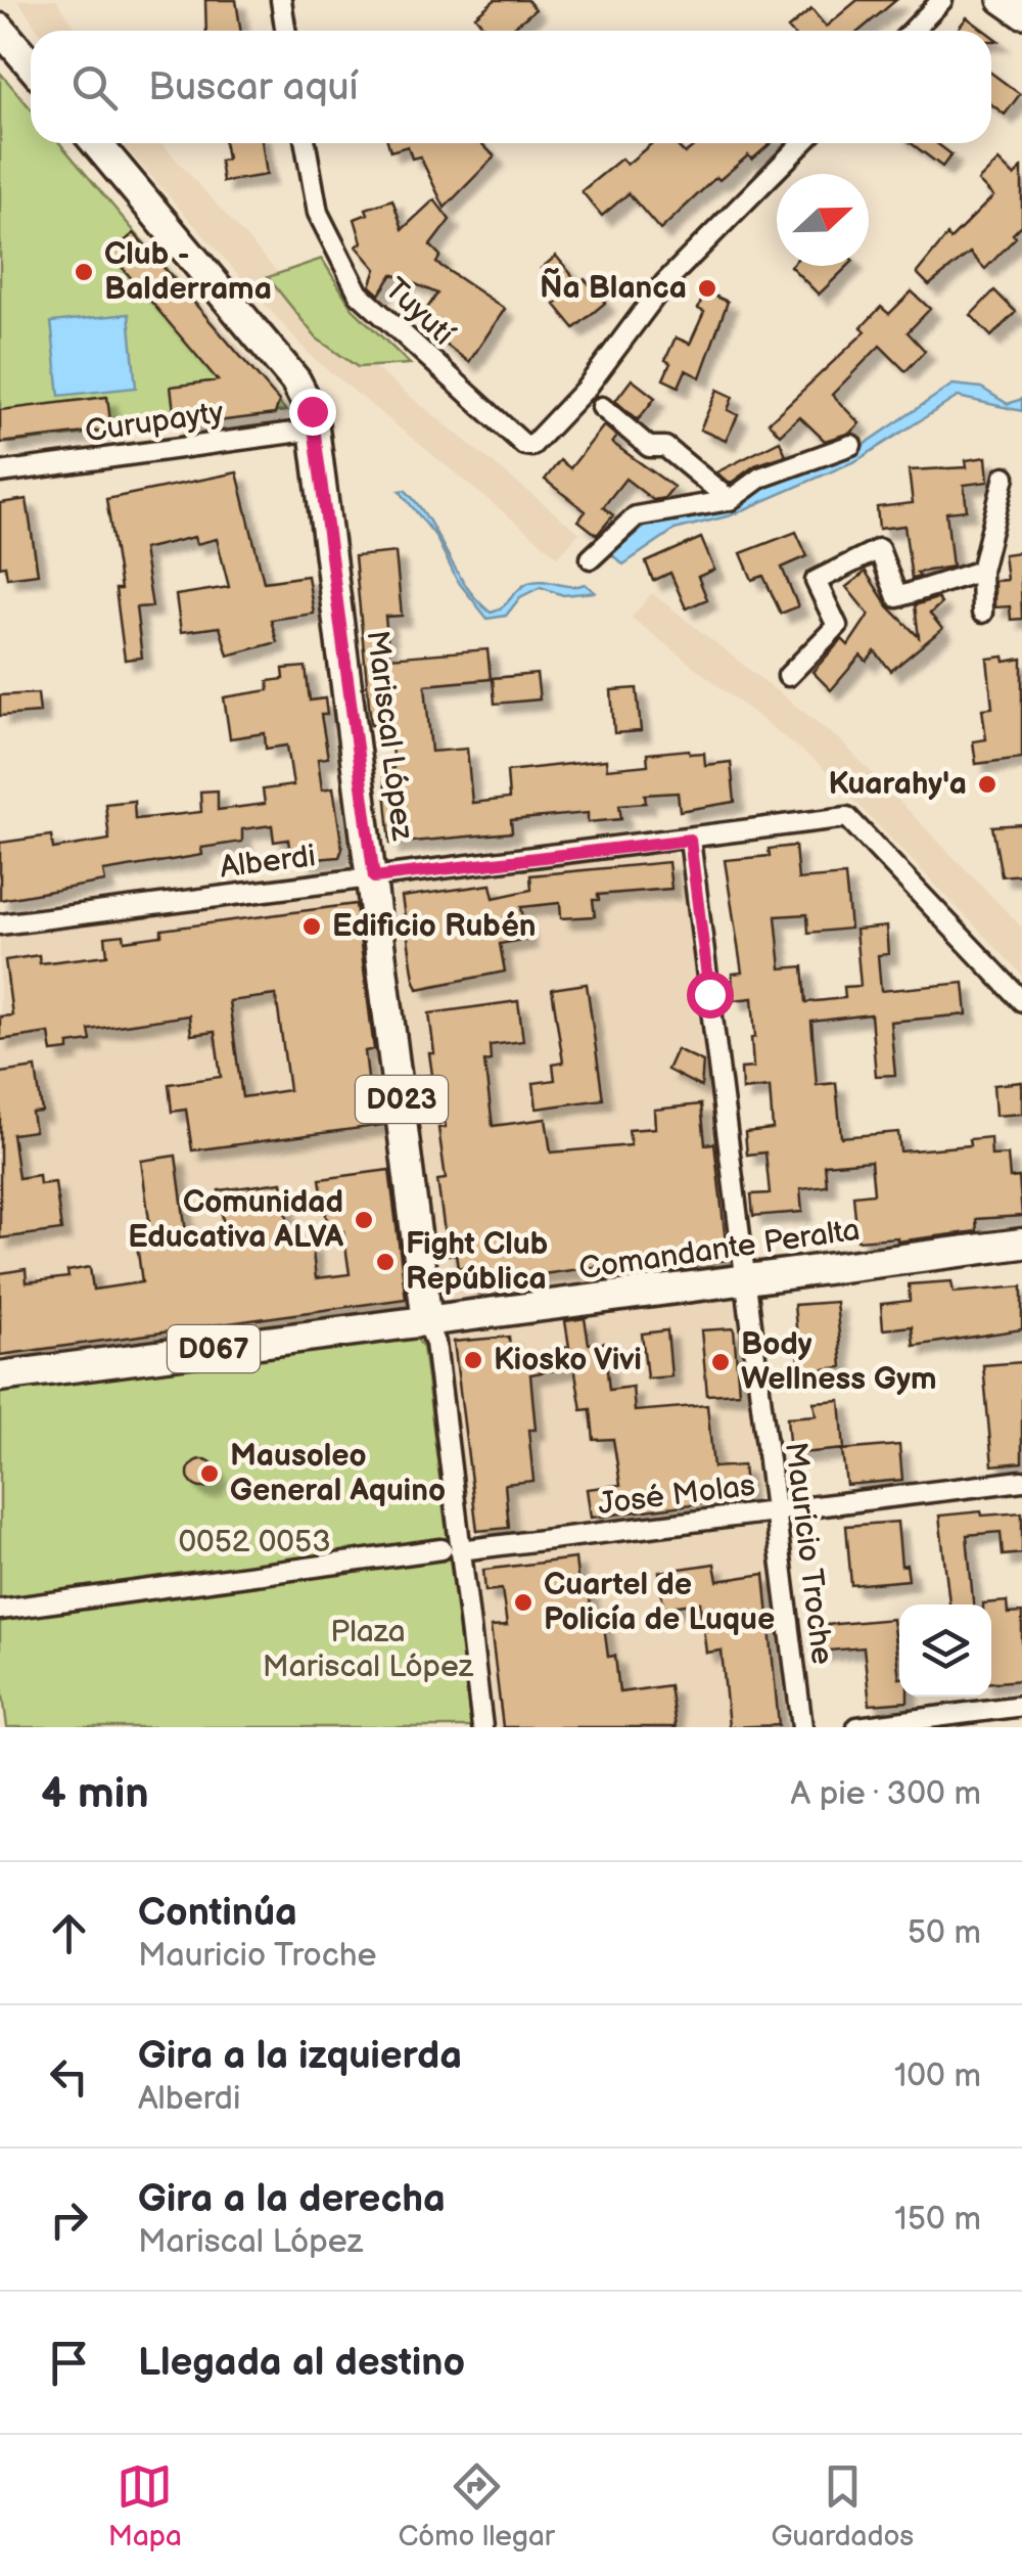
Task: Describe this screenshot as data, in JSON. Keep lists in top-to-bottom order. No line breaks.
{"streets":{"main road":["Mariscal López","D023","Comandante Peralta","D067"],"street":["Tuyutí","Curupayty","Alberdi","José Molas","Mauricio Troche"]},"crossings":[["Curupayty","Mariscal López"],["Mariscal López","Alberdi"],["Mariscal López","Comandante Peralta"],["Mariscal López","José Molas"],["Alberdi","Mauricio Troche"],["Comandante Peralta","Mauricio Troche"],["José Molas","Mauricio Troche"]],"parks":["0052 0053","Plaza Mariscal López"],"places":["Club - Balderrama","Ña Blanca","Kuarahy'a","Edificio Rubén","Comunidad Educativa ALVA","Fight Club República","Kiosko Vivi","Body Wellness Gym","Mausoleo General Aquino","Cuartel de Policía de Luque"],"north":"right","page":{"search":"Buscar aquí","heading":["4 min","A pie · 300 m"],"list":[["Continúa","Mauricio Troche","50 m"],["Gira a la izquierda","Alberdi","100 m"],["Gira a la derecha","Mariscal López","150 m"],"Llegada al destino"],"nav":["Mapa","Cómo llegar","Guardados"]}}
